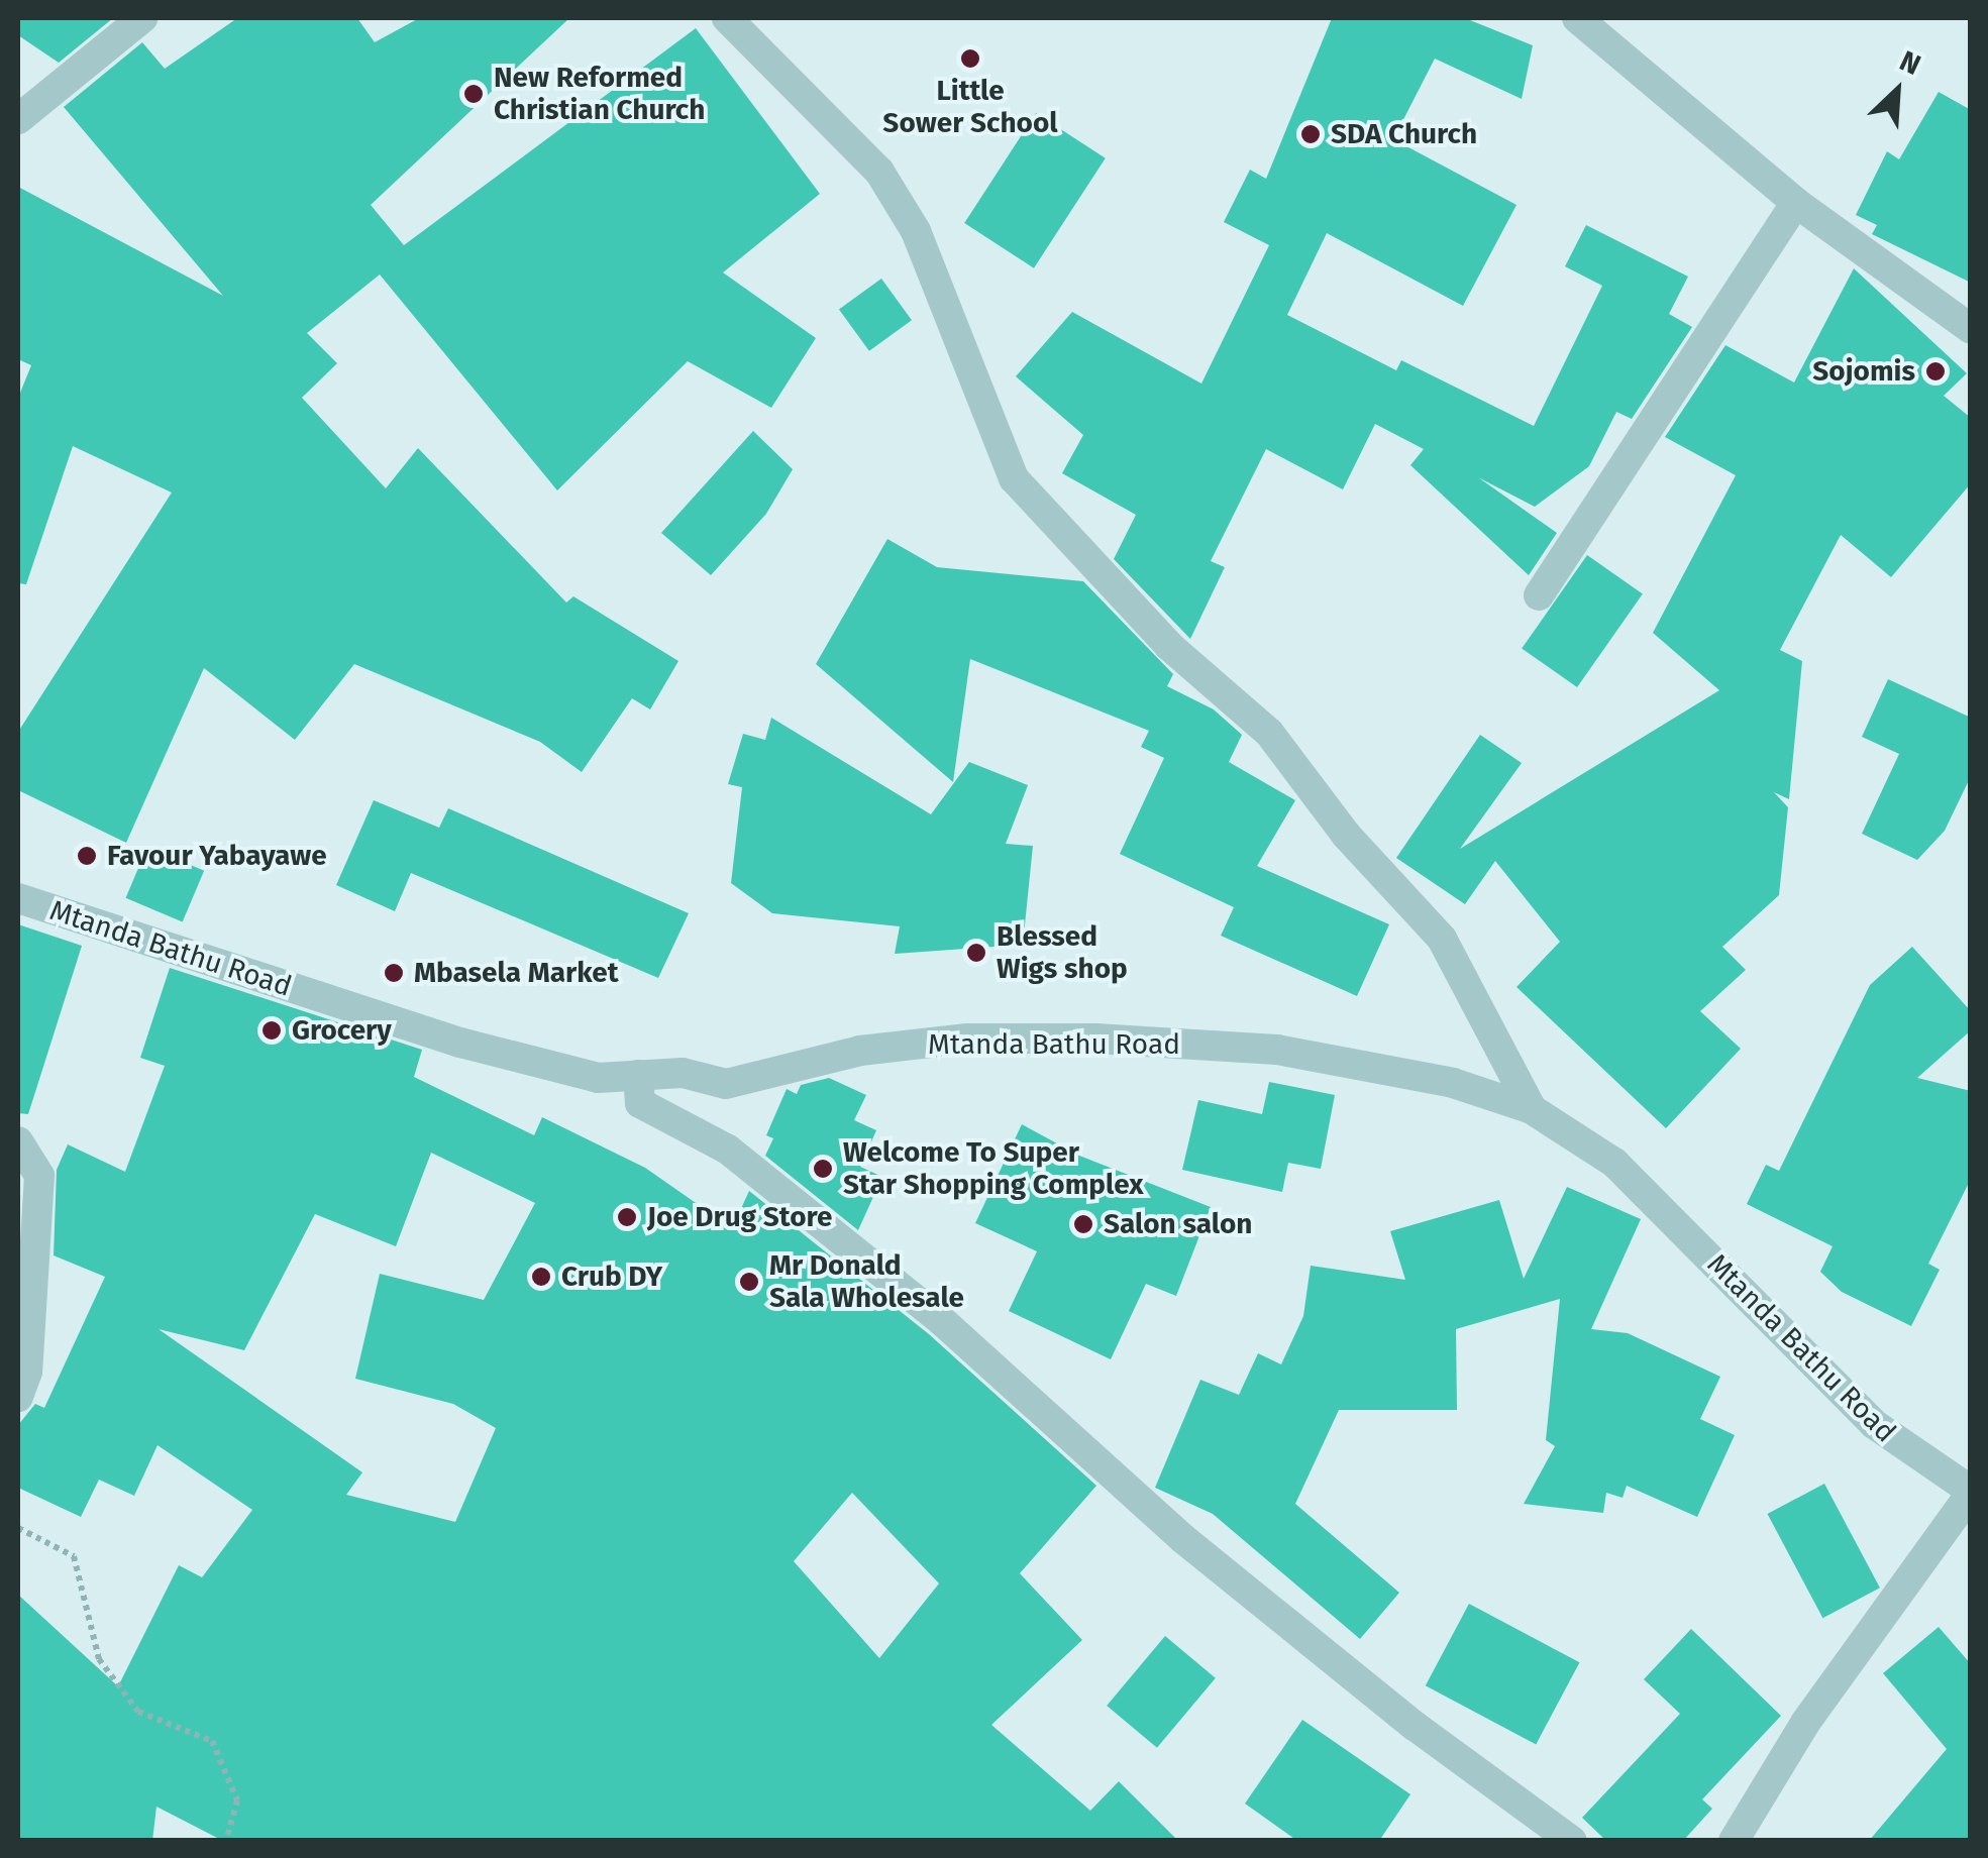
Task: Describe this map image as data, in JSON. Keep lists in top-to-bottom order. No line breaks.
{"streets":{"street":["Mtanda Bathu Road"]},"places":["Little Sower School","New Reformed Christian Church","SDA Church","Sojomis","Favour Yabayawe","Blessed Wigs shop","Mbasela Market","Grocery","Welcome To Super Star Shopping Complex","Joe Drug Store","Salon salon","Crub DY","Mr Donald Sala Wholesale"],"north":"top right"}
